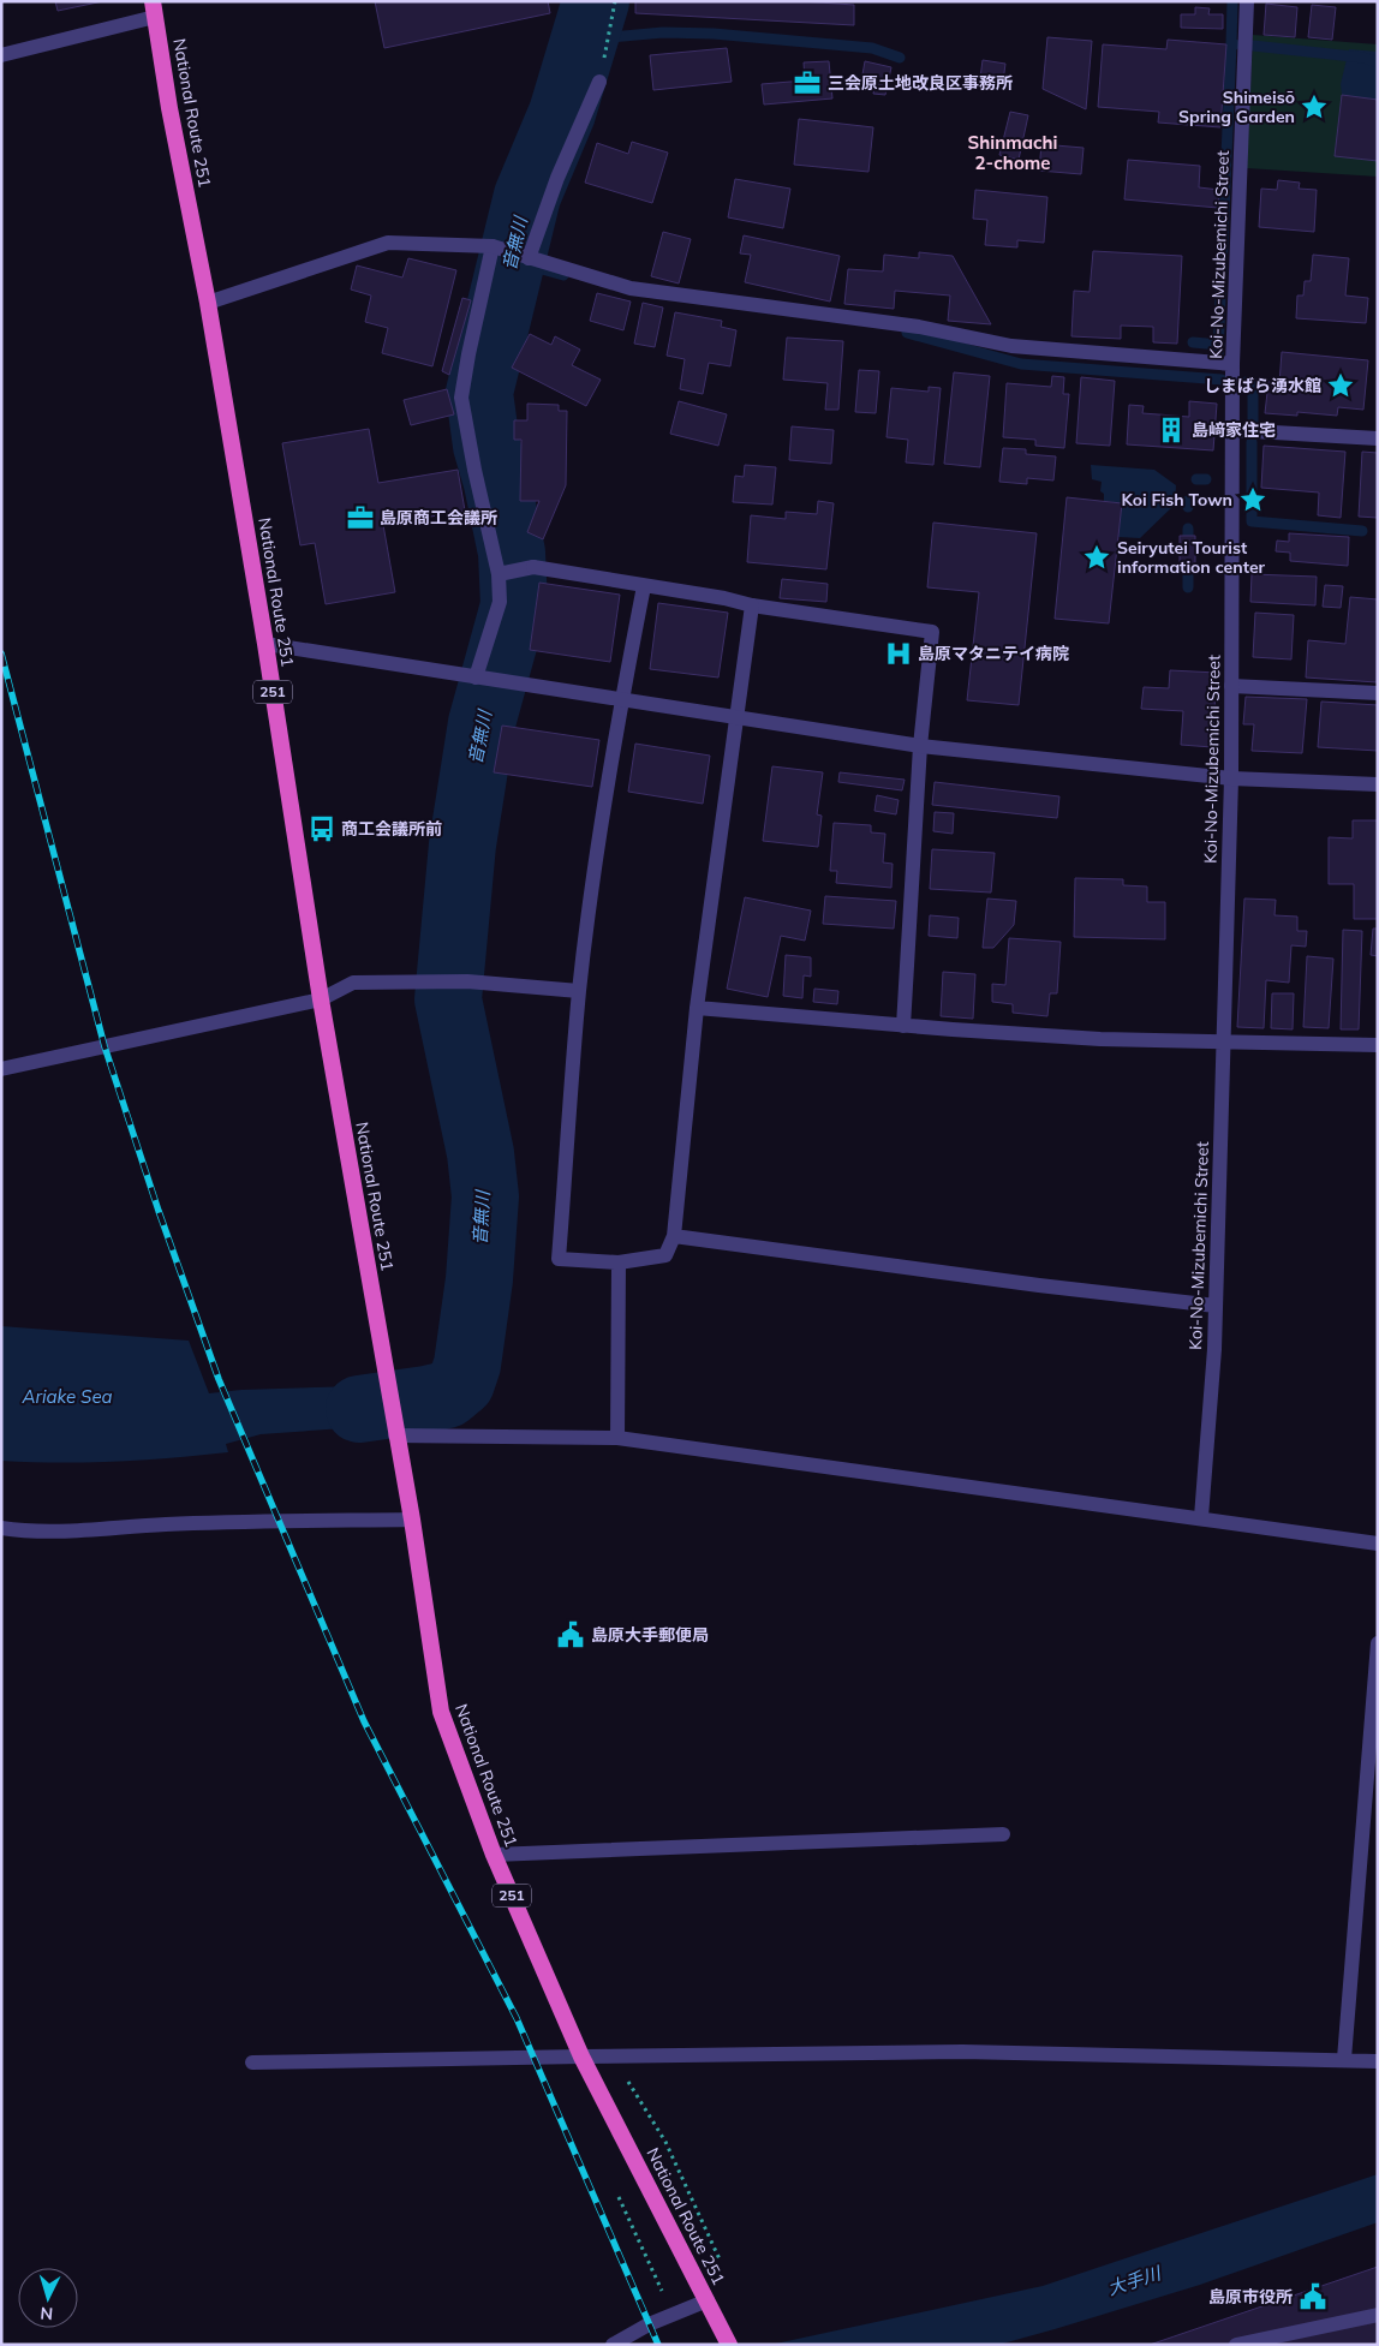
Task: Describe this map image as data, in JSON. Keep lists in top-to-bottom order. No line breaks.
{"streets":{"highway":["National Route 251","251"],"street":["Koi-No-Mizubemichi Street"]},"districts":["Shinmachi 2-chome"],"water":["音無川","Ariake Sea","大手川"],"places":{"office":["三会原土地改良区事務所","島原商工会議所"],"place":["Shimeisō Spring Garden","しまばら湧水館","Koi Fish Town","Seiryutei Tourist information center"],"building":["島﨑家住宅"],"hospital":["島原マタニテイ病院"],"bus stop":["商工会議所前"],"public building":["島原大手郵便局","島原市役所"]},"north":"bottom"}
